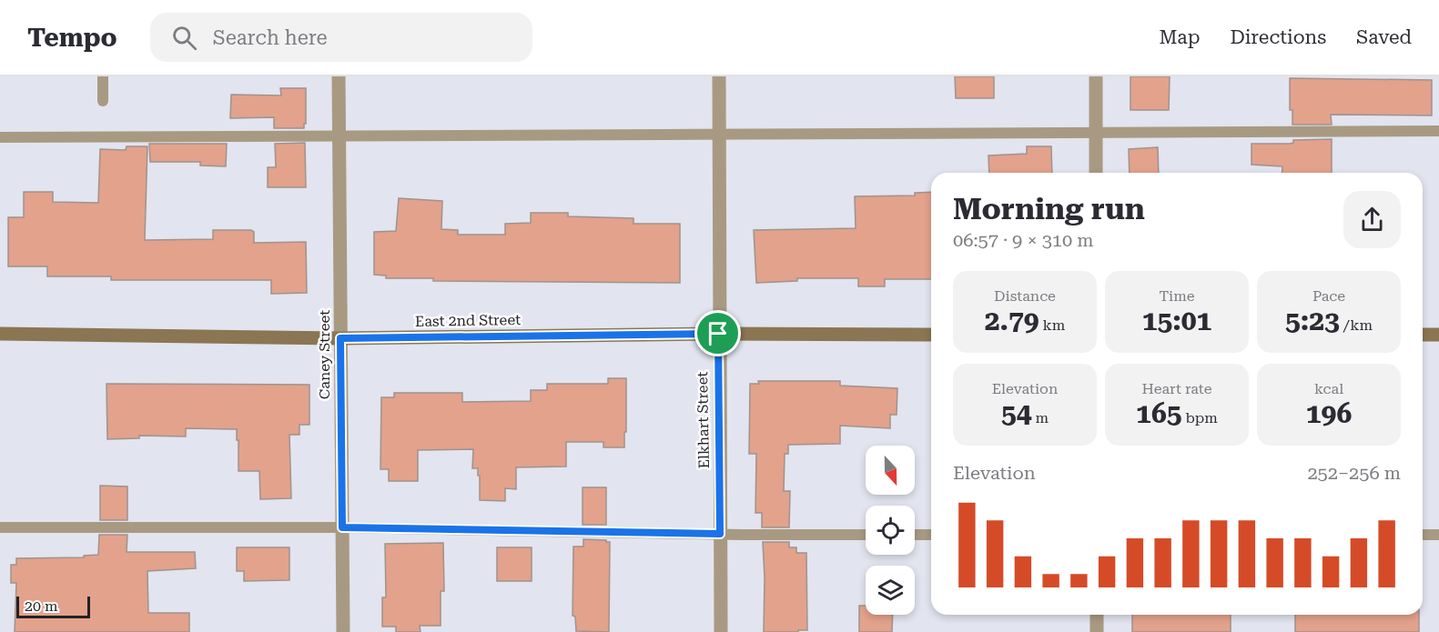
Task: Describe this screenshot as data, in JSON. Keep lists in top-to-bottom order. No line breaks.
{"streets":{"street":["East 2nd Street","Caney Street","Elkhart Street"]},"crossings":[["East 2nd Street","Caney Street"],["East 2nd Street","Elkhart Street"]],"scale_bar":"20 m","north":"bottom","page":{"header":"Tempo","search":"Search here","nav":["Map","Directions","Saved"],"heading":["Morning run","06:57 · 9 × 310 m"],"stats":[["Distance","2.79 km"],["Time","15:01"],["Pace","5:23 /km"],["Elevation","54 m"],["Heart rate","165 bpm"],["kcal","196"]],"chart":["Elevation","252–256 m"],"scale":"20 m"}}
